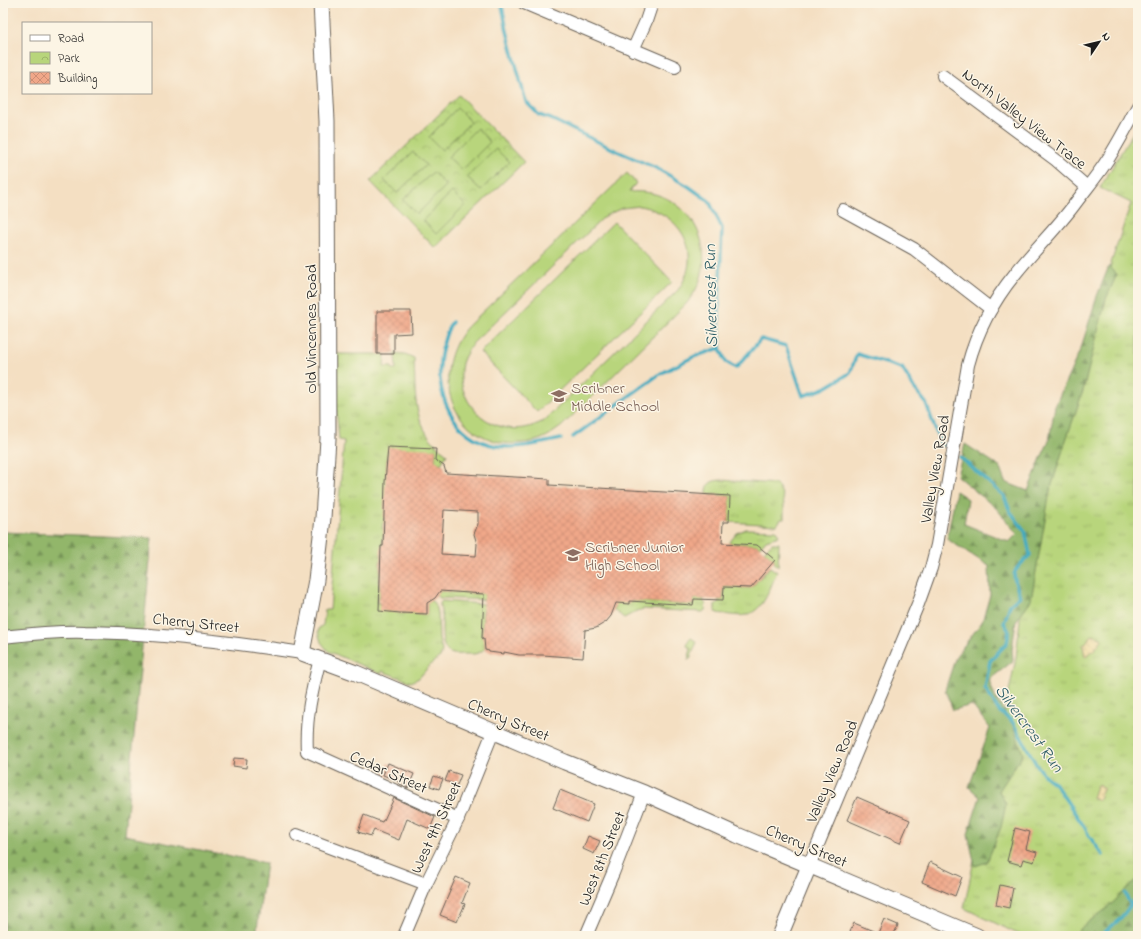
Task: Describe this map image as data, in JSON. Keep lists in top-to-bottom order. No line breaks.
{"streets":{"street":["North Valley View Trace","Old Vincennes Road","Valley View Road","Cherry Street","Cedar Street","West 9th Street","West 8th Street"]},"crossings":[["North Valley View Trace","Valley View Road"],["Old Vincennes Road","Cherry Street"],["Valley View Road","Cherry Street"],["Cherry Street","Cedar Street"],["Cherry Street","West 9th Street"],["Cherry Street","West 8th Street"],["Cedar Street","West 9th Street"]],"water":["Silvercrest Run"],"places":{"school or university":["Scribner Middle School","Scribner Junior High School"]},"legend":["Road","Park","Building"],"north":"top right"}
